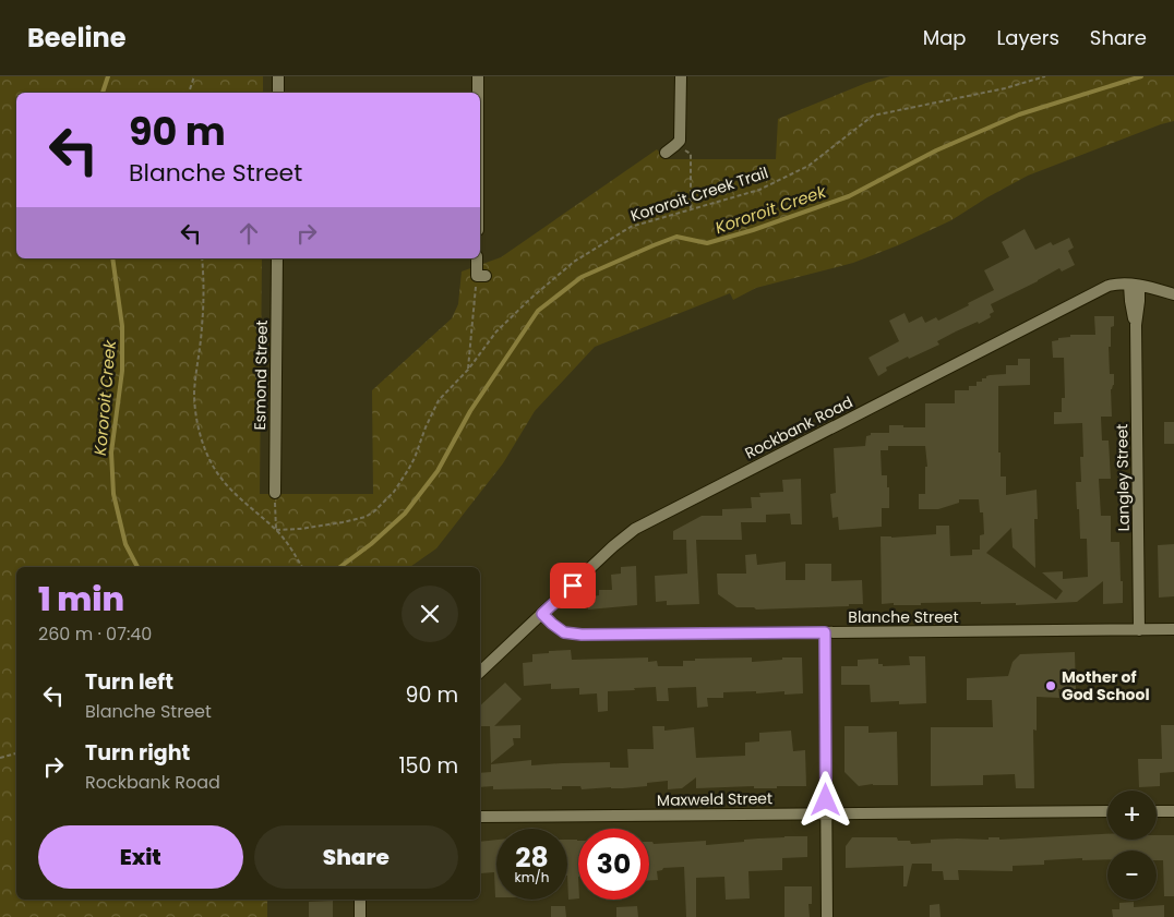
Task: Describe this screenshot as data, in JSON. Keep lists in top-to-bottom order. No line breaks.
{"streets":{"street":["Esmond Street","Rockbank Road","Langley Street","Blanche Street","Maxweld Street"],"path":["Kororoit Creek Trail"]},"crossings":[["Rockbank Road","Langley Street"],["Rockbank Road","Blanche Street"],["Langley Street","Blanche Street"]],"water":["Kororoit Creek"],"places":["Mother of God School"],"page":{"header":"Beeline","nav":["Map","Layers","Share"],"turn":["90 m","Blanche Street"],"heading":["1 min","260 m · 07:40"],"list":[{"name":"Turn left","note":"Blanche Street","value":"90 m"},{"name":"Turn right","note":"Rockbank Road","value":"150 m"}],"map_buttons":["+","−"],"buttons":["Exit","Share"],"speed":"28 km/h","limit":"30"}}
